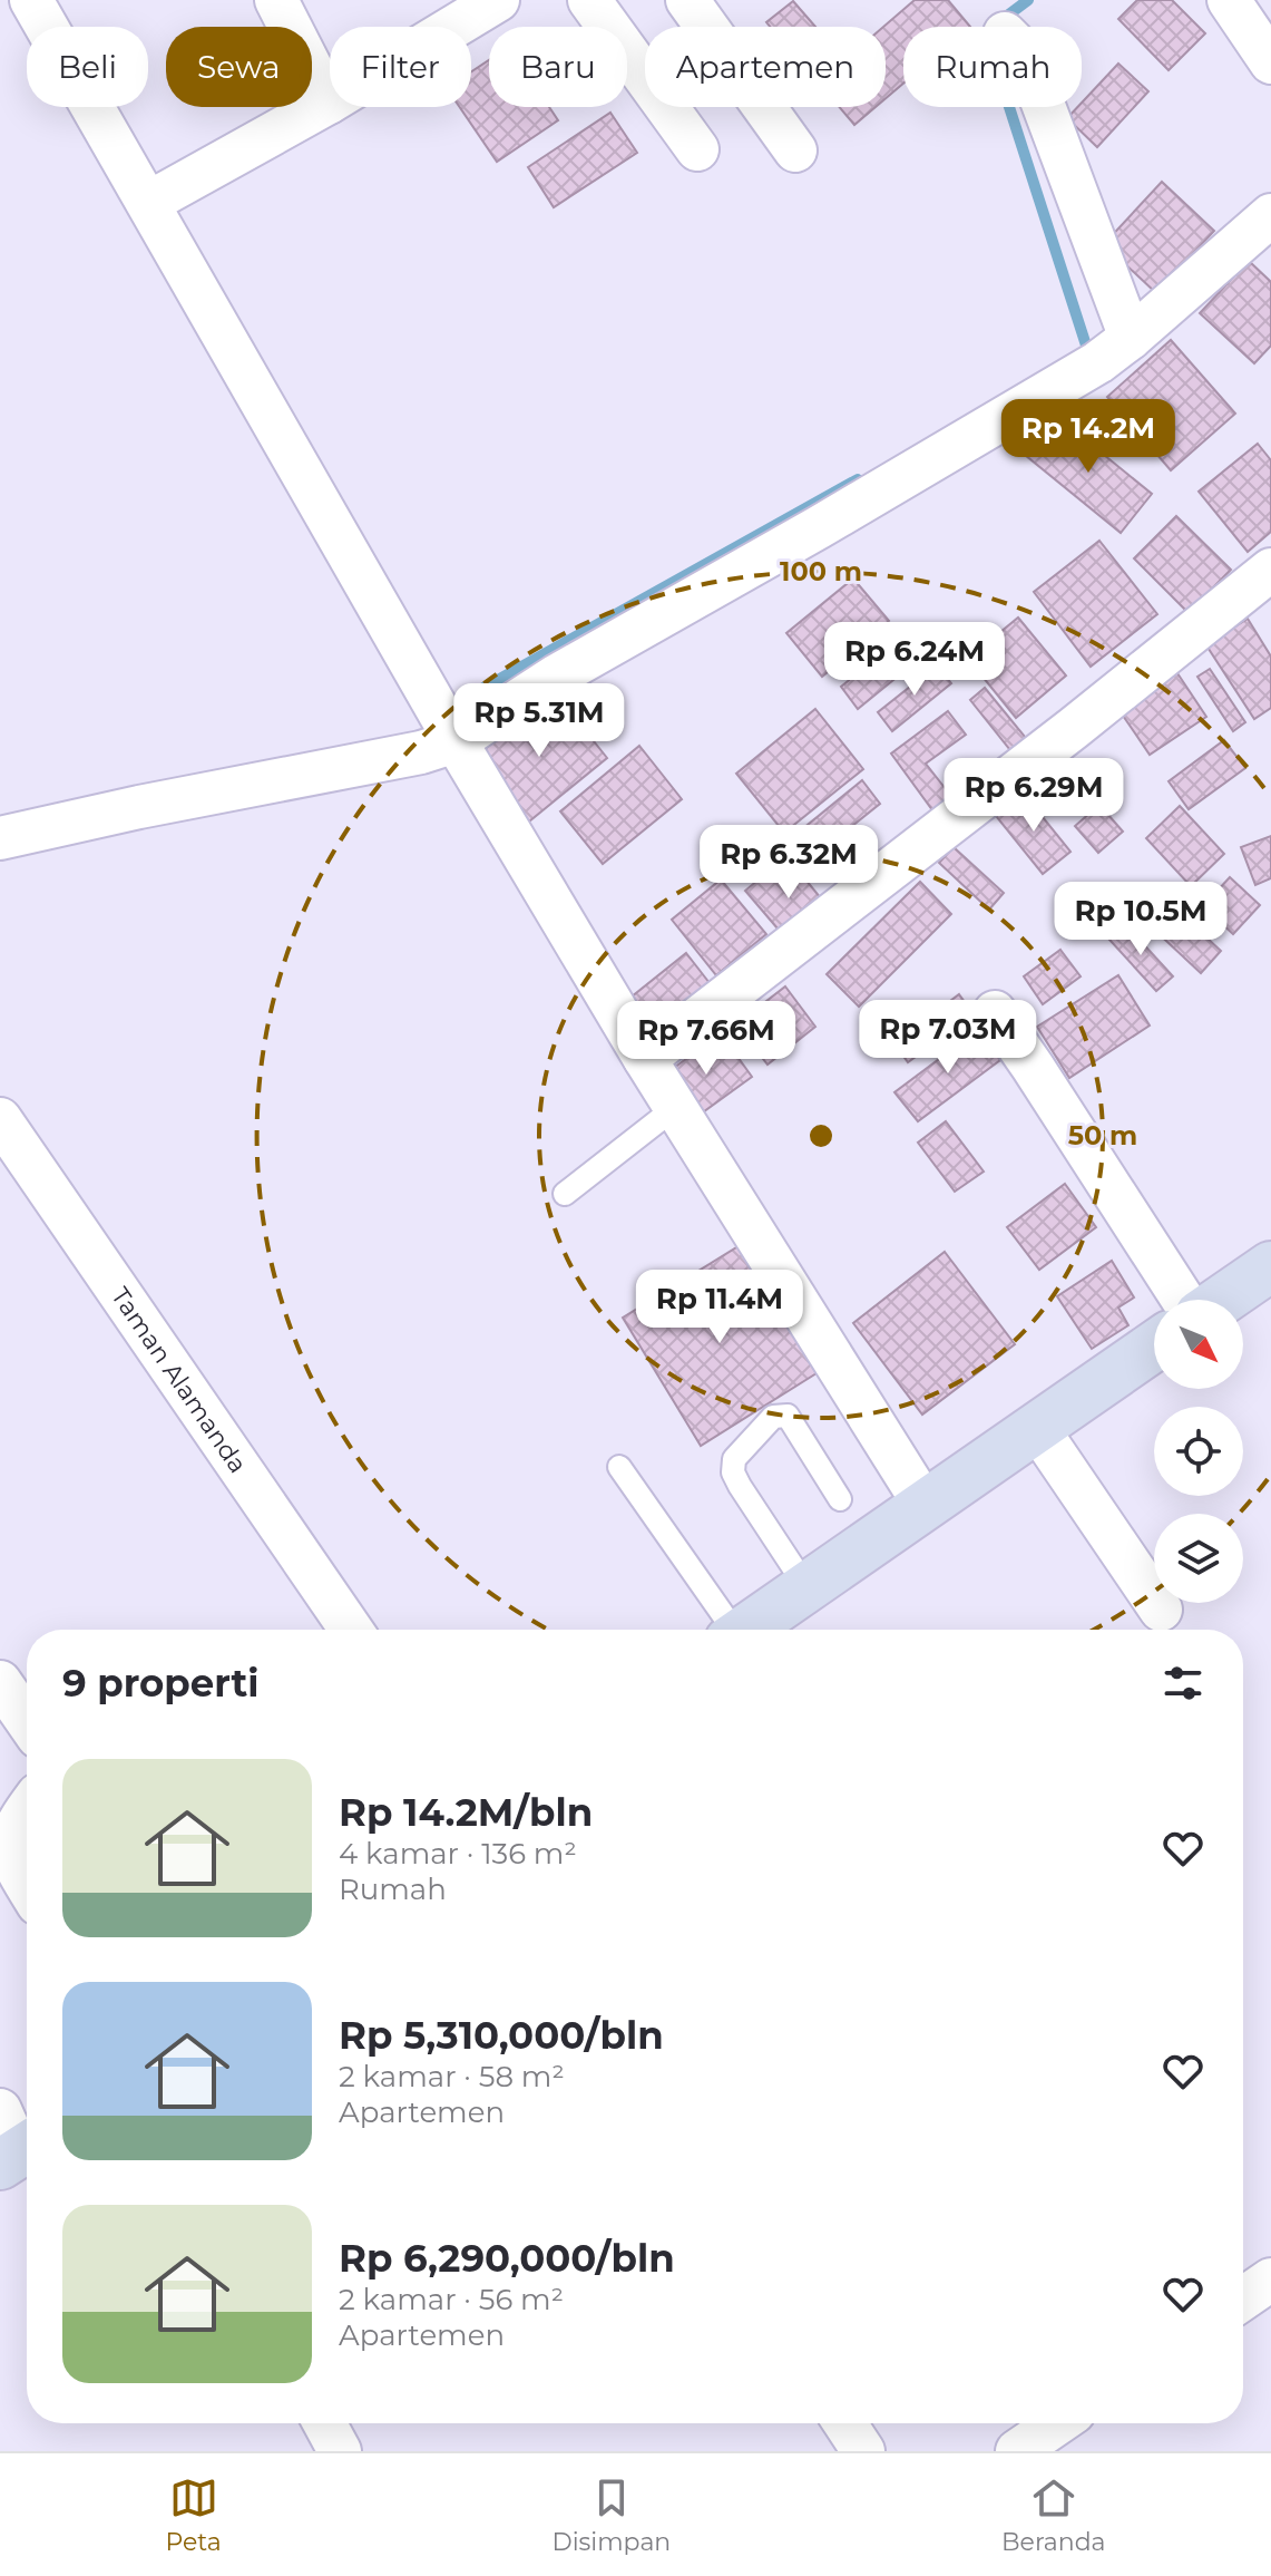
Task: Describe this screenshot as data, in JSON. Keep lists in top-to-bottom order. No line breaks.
{"streets":{"street":["Taman Alamanda"]},"north":"bottom right","page":{"chip":["Beli","Sewa","Filter","Baru","Apartemen","Rumah"],"price":["Rp 14.2M","Rp 6.24M","Rp 5.31M","Rp 6.29M","Rp 6.32M","Rp 10.5M","Rp 7.03M","Rp 7.66M","Rp 11.4M"],"heading":"9 properti","list":[{"name":"Rp 14.2M/bln","note":"4 kamar · 136 m² · Rumah"},{"name":"Rp 5,310,000/bln","note":"2 kamar · 58 m² · Apartemen"},{"name":"Rp 6,290,000/bln","note":"2 kamar · 56 m² · Apartemen"}],"tabs":["Peta","Disimpan","Beranda"]},"rings":["100 m","50 m"]}
